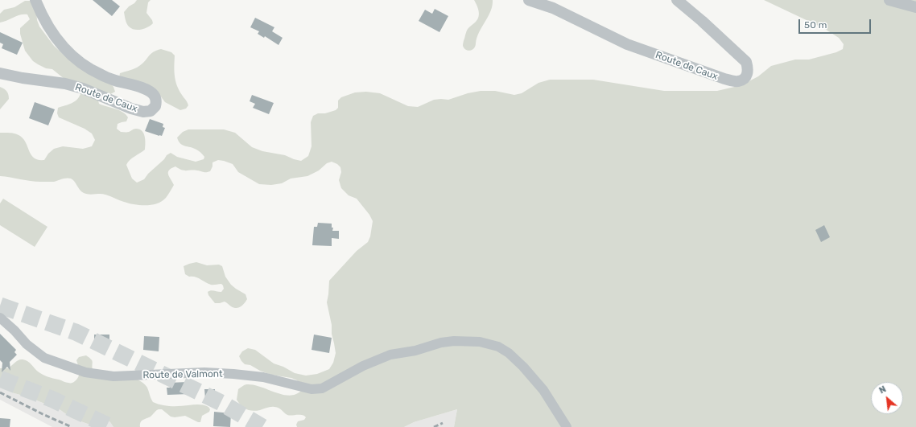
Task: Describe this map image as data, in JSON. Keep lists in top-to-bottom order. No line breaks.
{"streets":{"street":["Route de Caux","Route de Valmont"]},"scale_bar":"50 m","north":"top left"}
